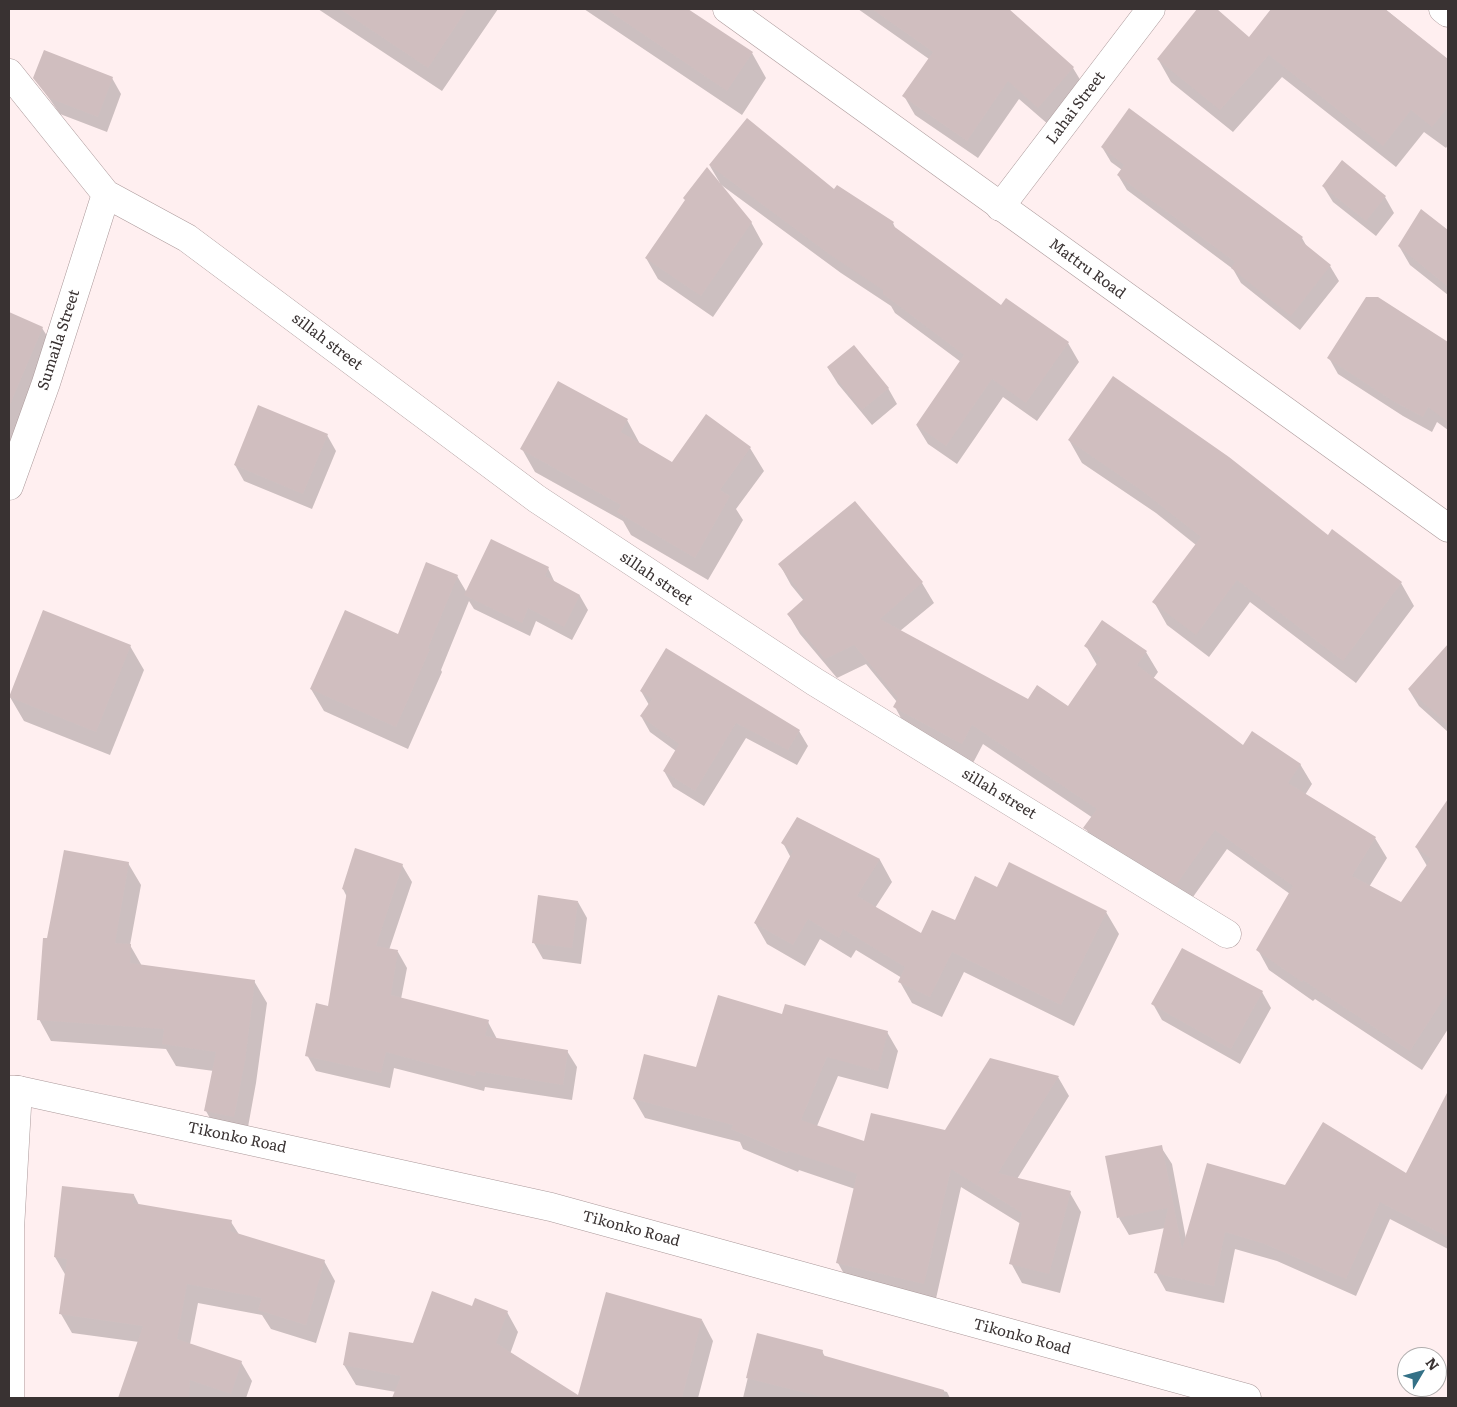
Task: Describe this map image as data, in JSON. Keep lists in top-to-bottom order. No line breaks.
{"streets":{"street":["Lahai Street","Mattru Road","Sumaila Street","sillah street","Tikonko Road"]},"crossings":[["Lahai Street","Mattru Road"],["Sumaila Street","sillah street"]],"north":"top right"}
